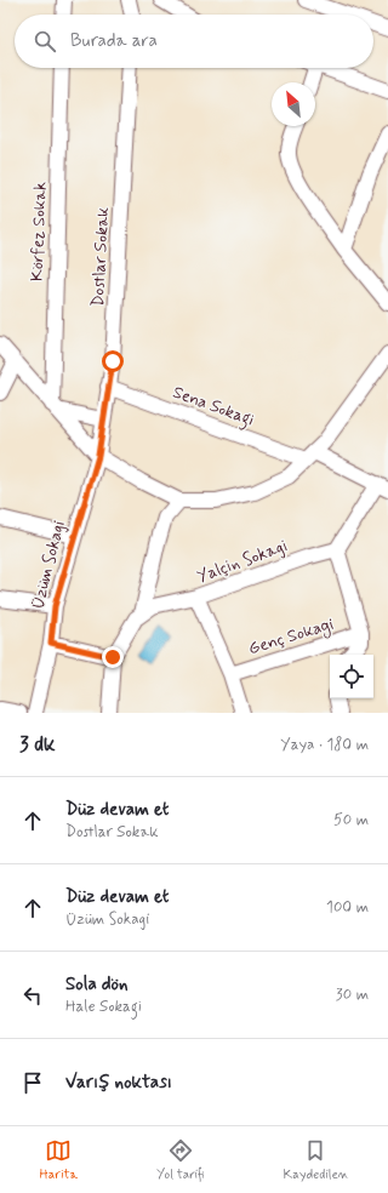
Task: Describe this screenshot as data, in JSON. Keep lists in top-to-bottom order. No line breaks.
{"streets":{"street":["Körfez Sokak","Dostlar Sokak","Sena Sokagi","Yalçin Sokagi","Üzüm Sokagi","Genç Sokagi"]},"crossings":[["Dostlar Sokak","Sena Sokagi"],["Dostlar Sokak","Üzüm Sokagi"],["Yalçin Sokagi","Genç Sokagi"]],"north":"top left","page":{"search":"Burada ara","heading":["3 dk","Yaya · 180 m"],"list":[["Düz devam et","Dostlar Sokak","50 m"],["Düz devam et","Üzüm Sokagi","100 m"],["Sola dön","Hale Sokagi","30 m"],"Varış noktası"],"nav":["Harita","Yol tarifi","Kaydedilen"]}}
